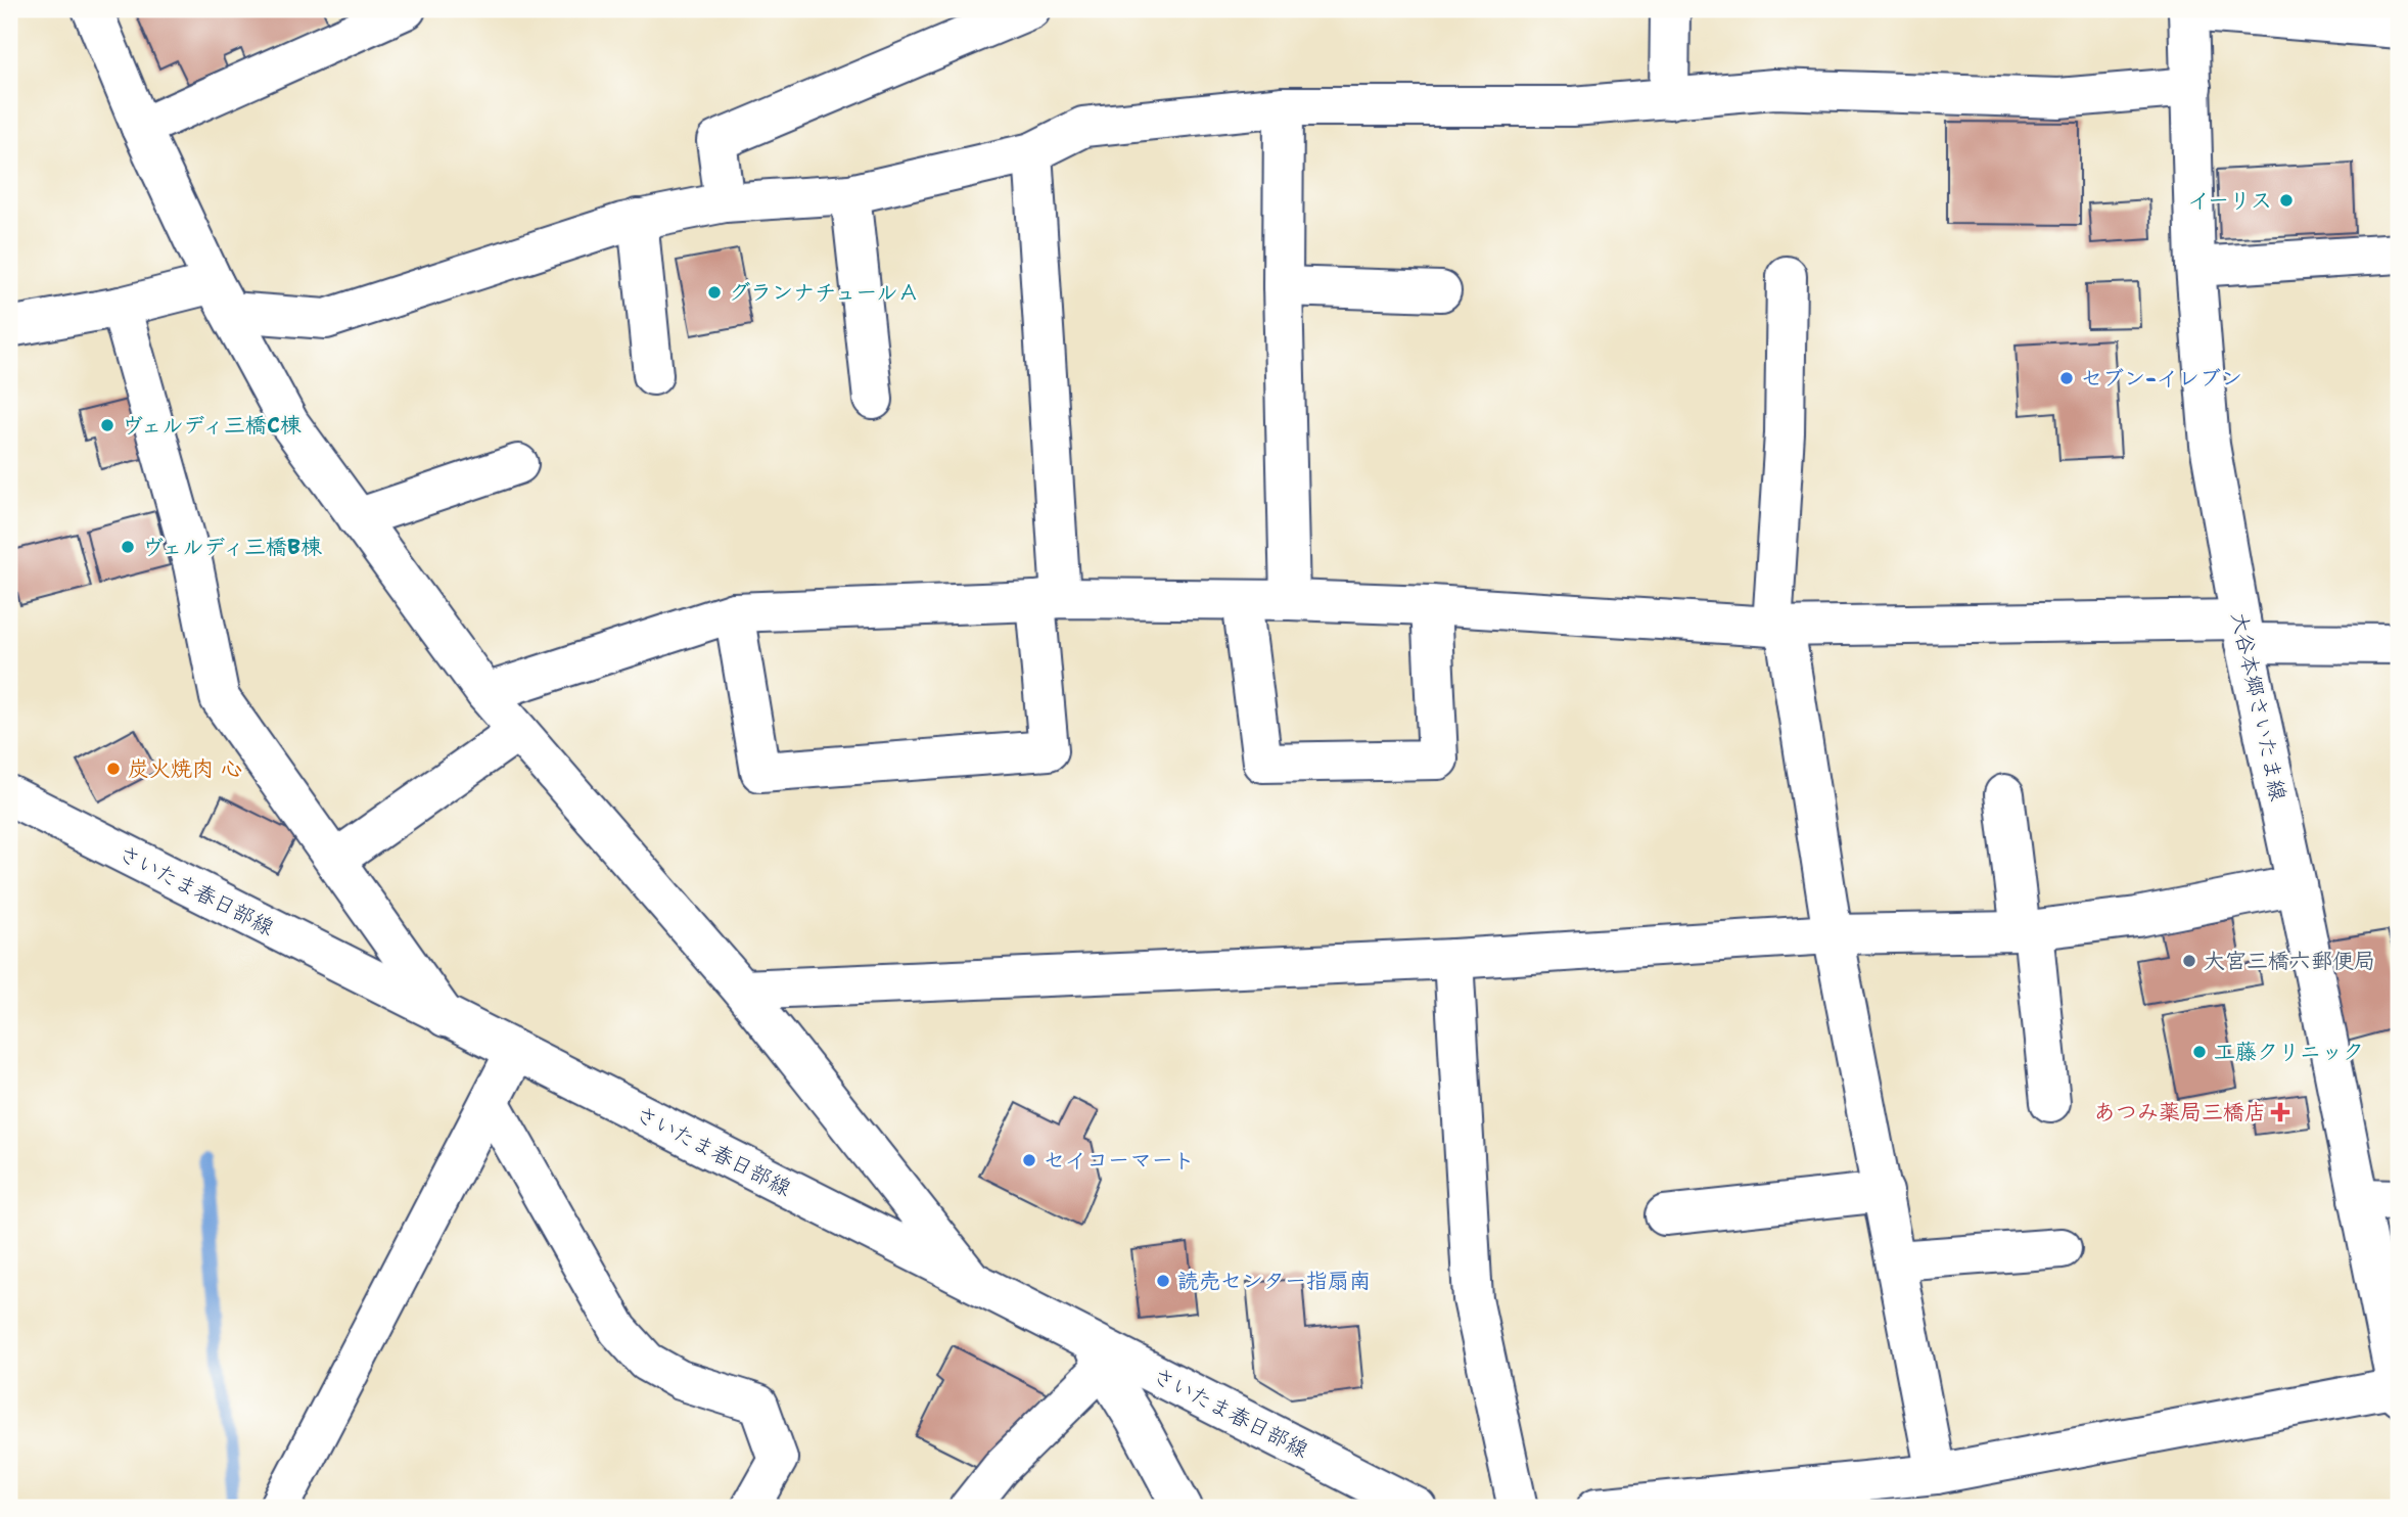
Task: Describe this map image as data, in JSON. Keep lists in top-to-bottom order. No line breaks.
{"streets":{"street":["大谷本郷さいたま線","さいたま春日部線"]},"places":{"other":["イーリス","グランナチュールＡ","セブン-イレブン","ヴェルディ三橋C棟","ヴェルディ三橋B棟","炭火焼肉 心","大宮三橋六郵便局","工藤クリニック","セイコーマート","読売センター指扇南"],"health":["あつみ薬局三橋店"]}}
